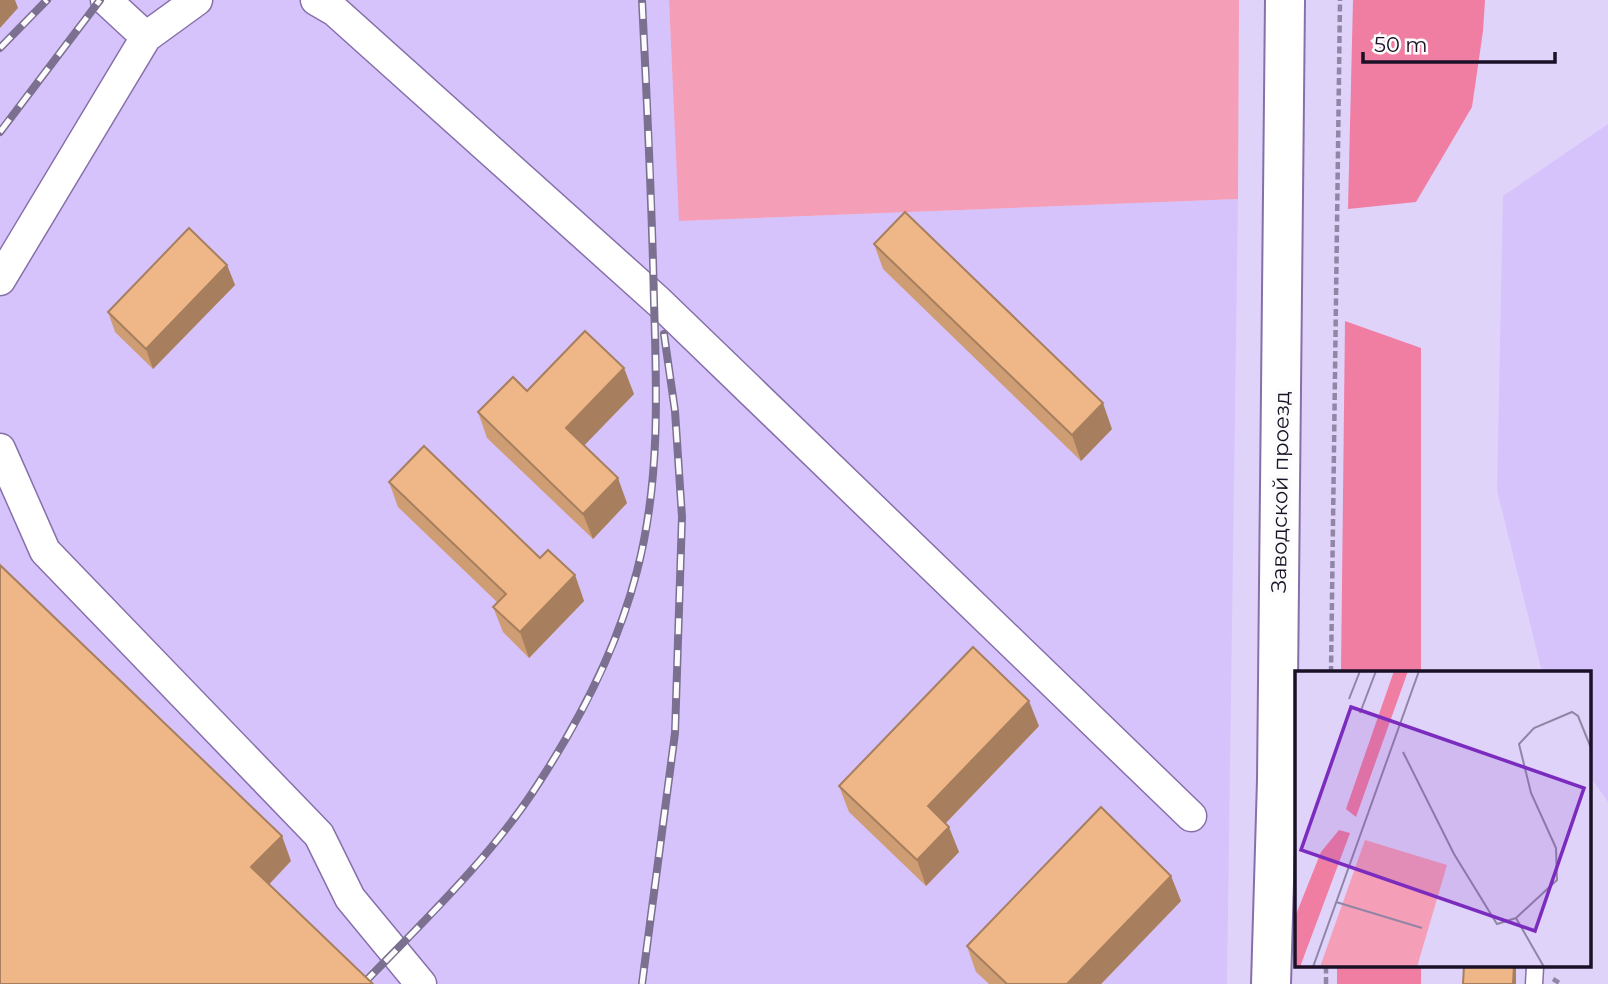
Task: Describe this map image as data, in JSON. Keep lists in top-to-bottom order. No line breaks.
{"streets":{"street":["Заводской проезд"]},"scale_bar":"50 m"}
